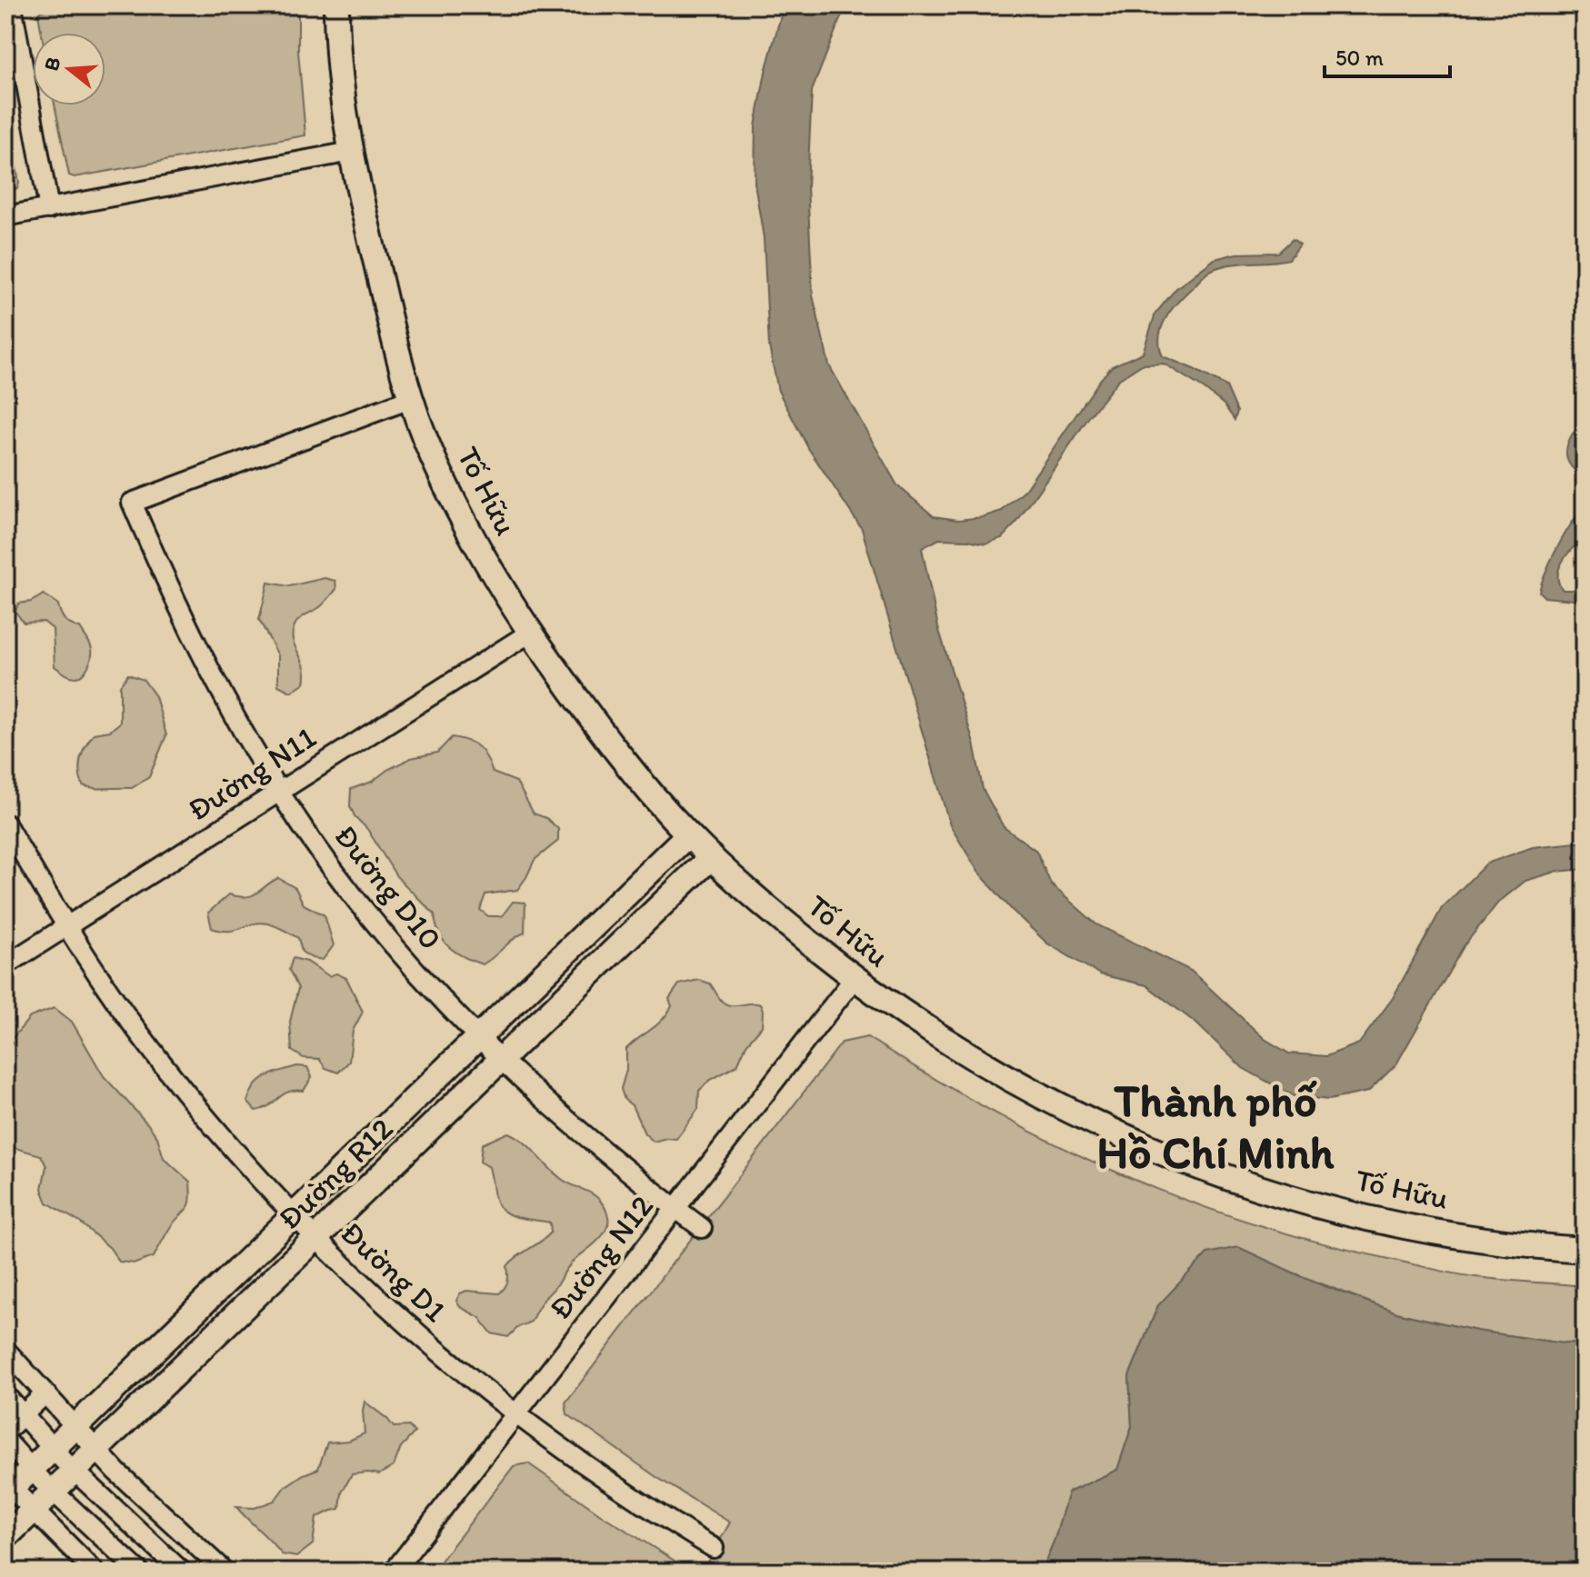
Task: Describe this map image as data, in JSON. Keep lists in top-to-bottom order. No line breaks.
{"streets":{"main road":["Tố Hữu","Đường R12"],"street":["Đường N11","Đường D10","Đường N12","Đường D1"]},"crossings":[["Tố Hữu","Đường N11"],["Tố Hữu","Đường D10"],["Tố Hữu","Đường R12"],["Tố Hữu","Đường N12"],["Đường N11","Đường D10"],["Đường N11","Đường D1"],["Đường D10","Đường R12"],["Đường D10","Đường N12"],["Đường R12","Đường D1"],["Đường N12","Đường D1"]],"districts":["Thành phố Hồ Chí Minh"],"scale_bar":"50 m","north":"left"}
